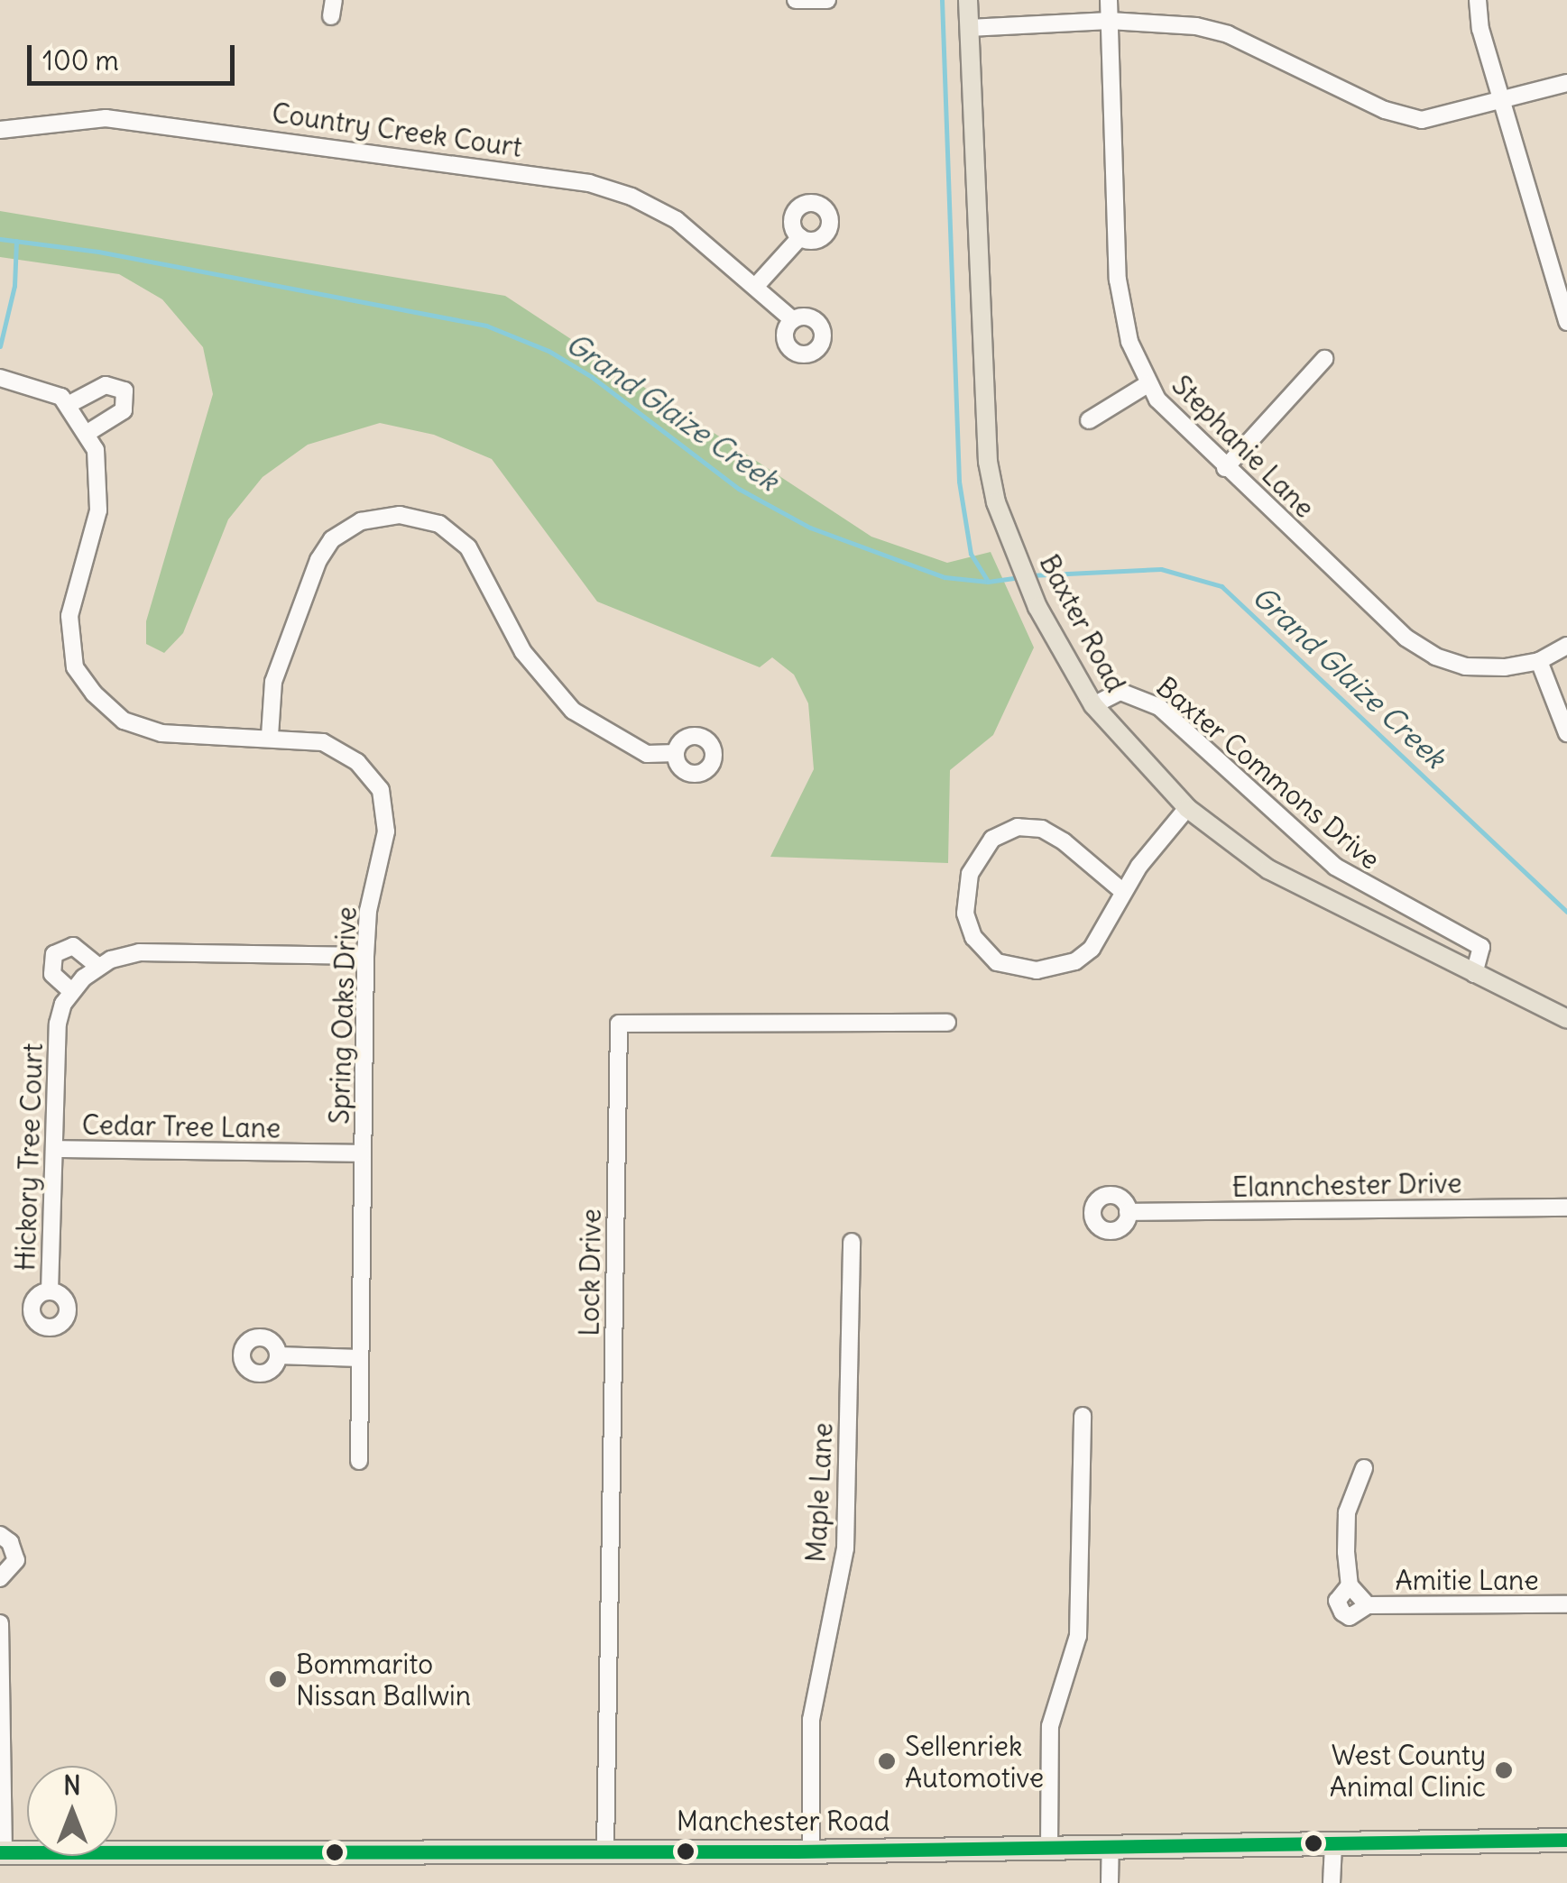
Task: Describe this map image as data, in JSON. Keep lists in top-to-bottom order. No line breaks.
{"streets":{"highway":["Manchester Road"],"main road":["Baxter Road"],"street":["Country Creek Court","Stephanie Lane","Baxter Commons Drive","Spring Oaks Drive","Cedar Tree Lane","Hickory Tree Court","Elannchester Drive","Lock Drive","Maple Lane","Amitie Lane"]},"crossings":[["Baxter Road","Baxter Commons Drive"],["Spring Oaks Drive","Cedar Tree Lane"],["Cedar Tree Lane","Hickory Tree Court"],["Lock Drive","Manchester Road"],["Maple Lane","Manchester Road"]],"water":["Grand Glaize Creek"],"places":["Bommarito Nissan Ballwin","Sellenriek Automotive","West County Animal Clinic"],"scale_bar":"100 m","north":"top"}
